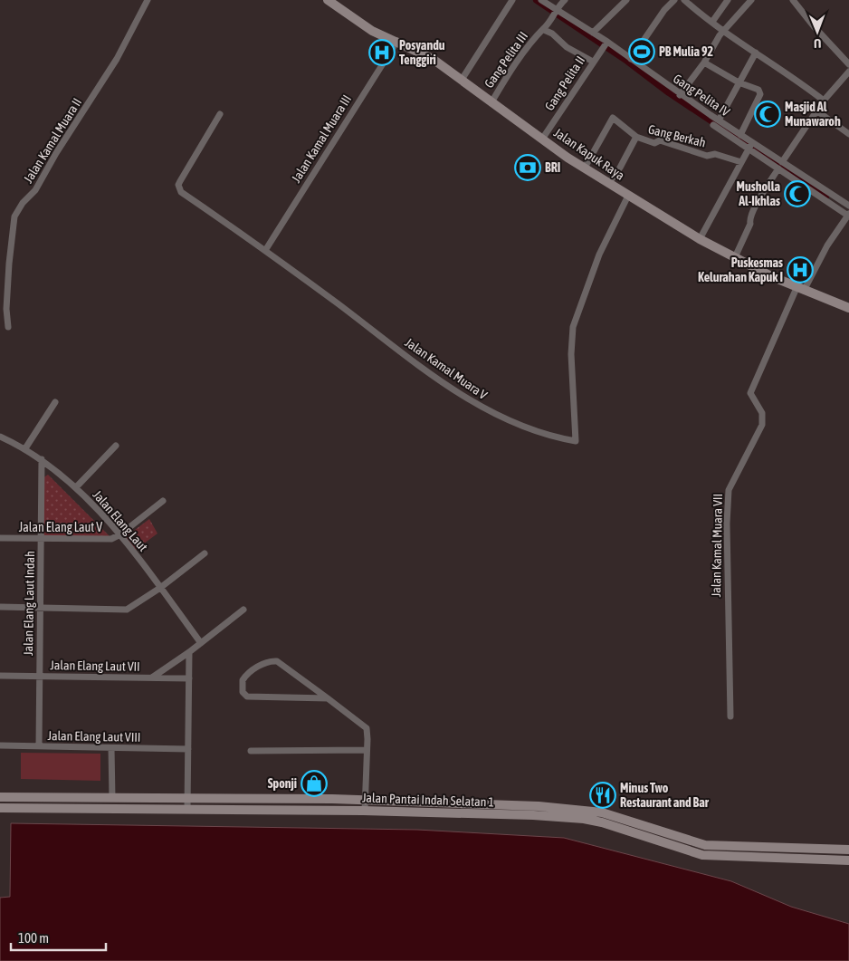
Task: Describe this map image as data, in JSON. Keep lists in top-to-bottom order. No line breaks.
{"streets":{"street":["Gang Pelita III","Gang Pelita II","Gang Pelita IV","Gang Berkah","Jalan Kamal Muara III","Jalan Kamal Muara II","Jalan Kapuk Raya","Jalan Kamal Muara V","Jalan Elang Laut","Jalan Elang Laut V","Jalan Kamal Muara VII","Jalan Elang Laut Indah","Jalan Elang Laut VII","Jalan Elang Laut VIII","Jalan Pantai Indah Selatan 1"]},"crossings":[["Gang Pelita III","Gang Pelita IV"],["Gang Pelita III","Jalan Kapuk Raya"],["Gang Pelita II","Gang Pelita IV"],["Gang Pelita II","Jalan Kapuk Raya"],["Gang Berkah","Jalan Kapuk Raya"],["Jalan Kamal Muara III","Jalan Kapuk Raya"],["Jalan Kamal Muara III","Jalan Kamal Muara V"],["Jalan Kapuk Raya","Jalan Kamal Muara V"],["Jalan Kapuk Raya","Jalan Kamal Muara VII"],["Jalan Elang Laut","Jalan Elang Laut V"],["Jalan Elang Laut","Jalan Elang Laut Indah"],["Jalan Elang Laut V","Jalan Elang Laut Indah"],["Jalan Elang Laut Indah","Jalan Elang Laut VII"],["Jalan Elang Laut Indah","Jalan Elang Laut VIII"]],"places":{"sports":["PB Mulia 92"],"hospital":["Posyandu Tenggiri","Puskesmas Kelurahan Kapuk I"],"mosque":["Masjid Al Munawaroh","Musholla Al-Ikhlas"],"bank":["BRI"],"shop":["Sponji"],"restaurant":["Minus Two Restaurant and Bar"]},"scale_bar":"100 m","north":"bottom"}
